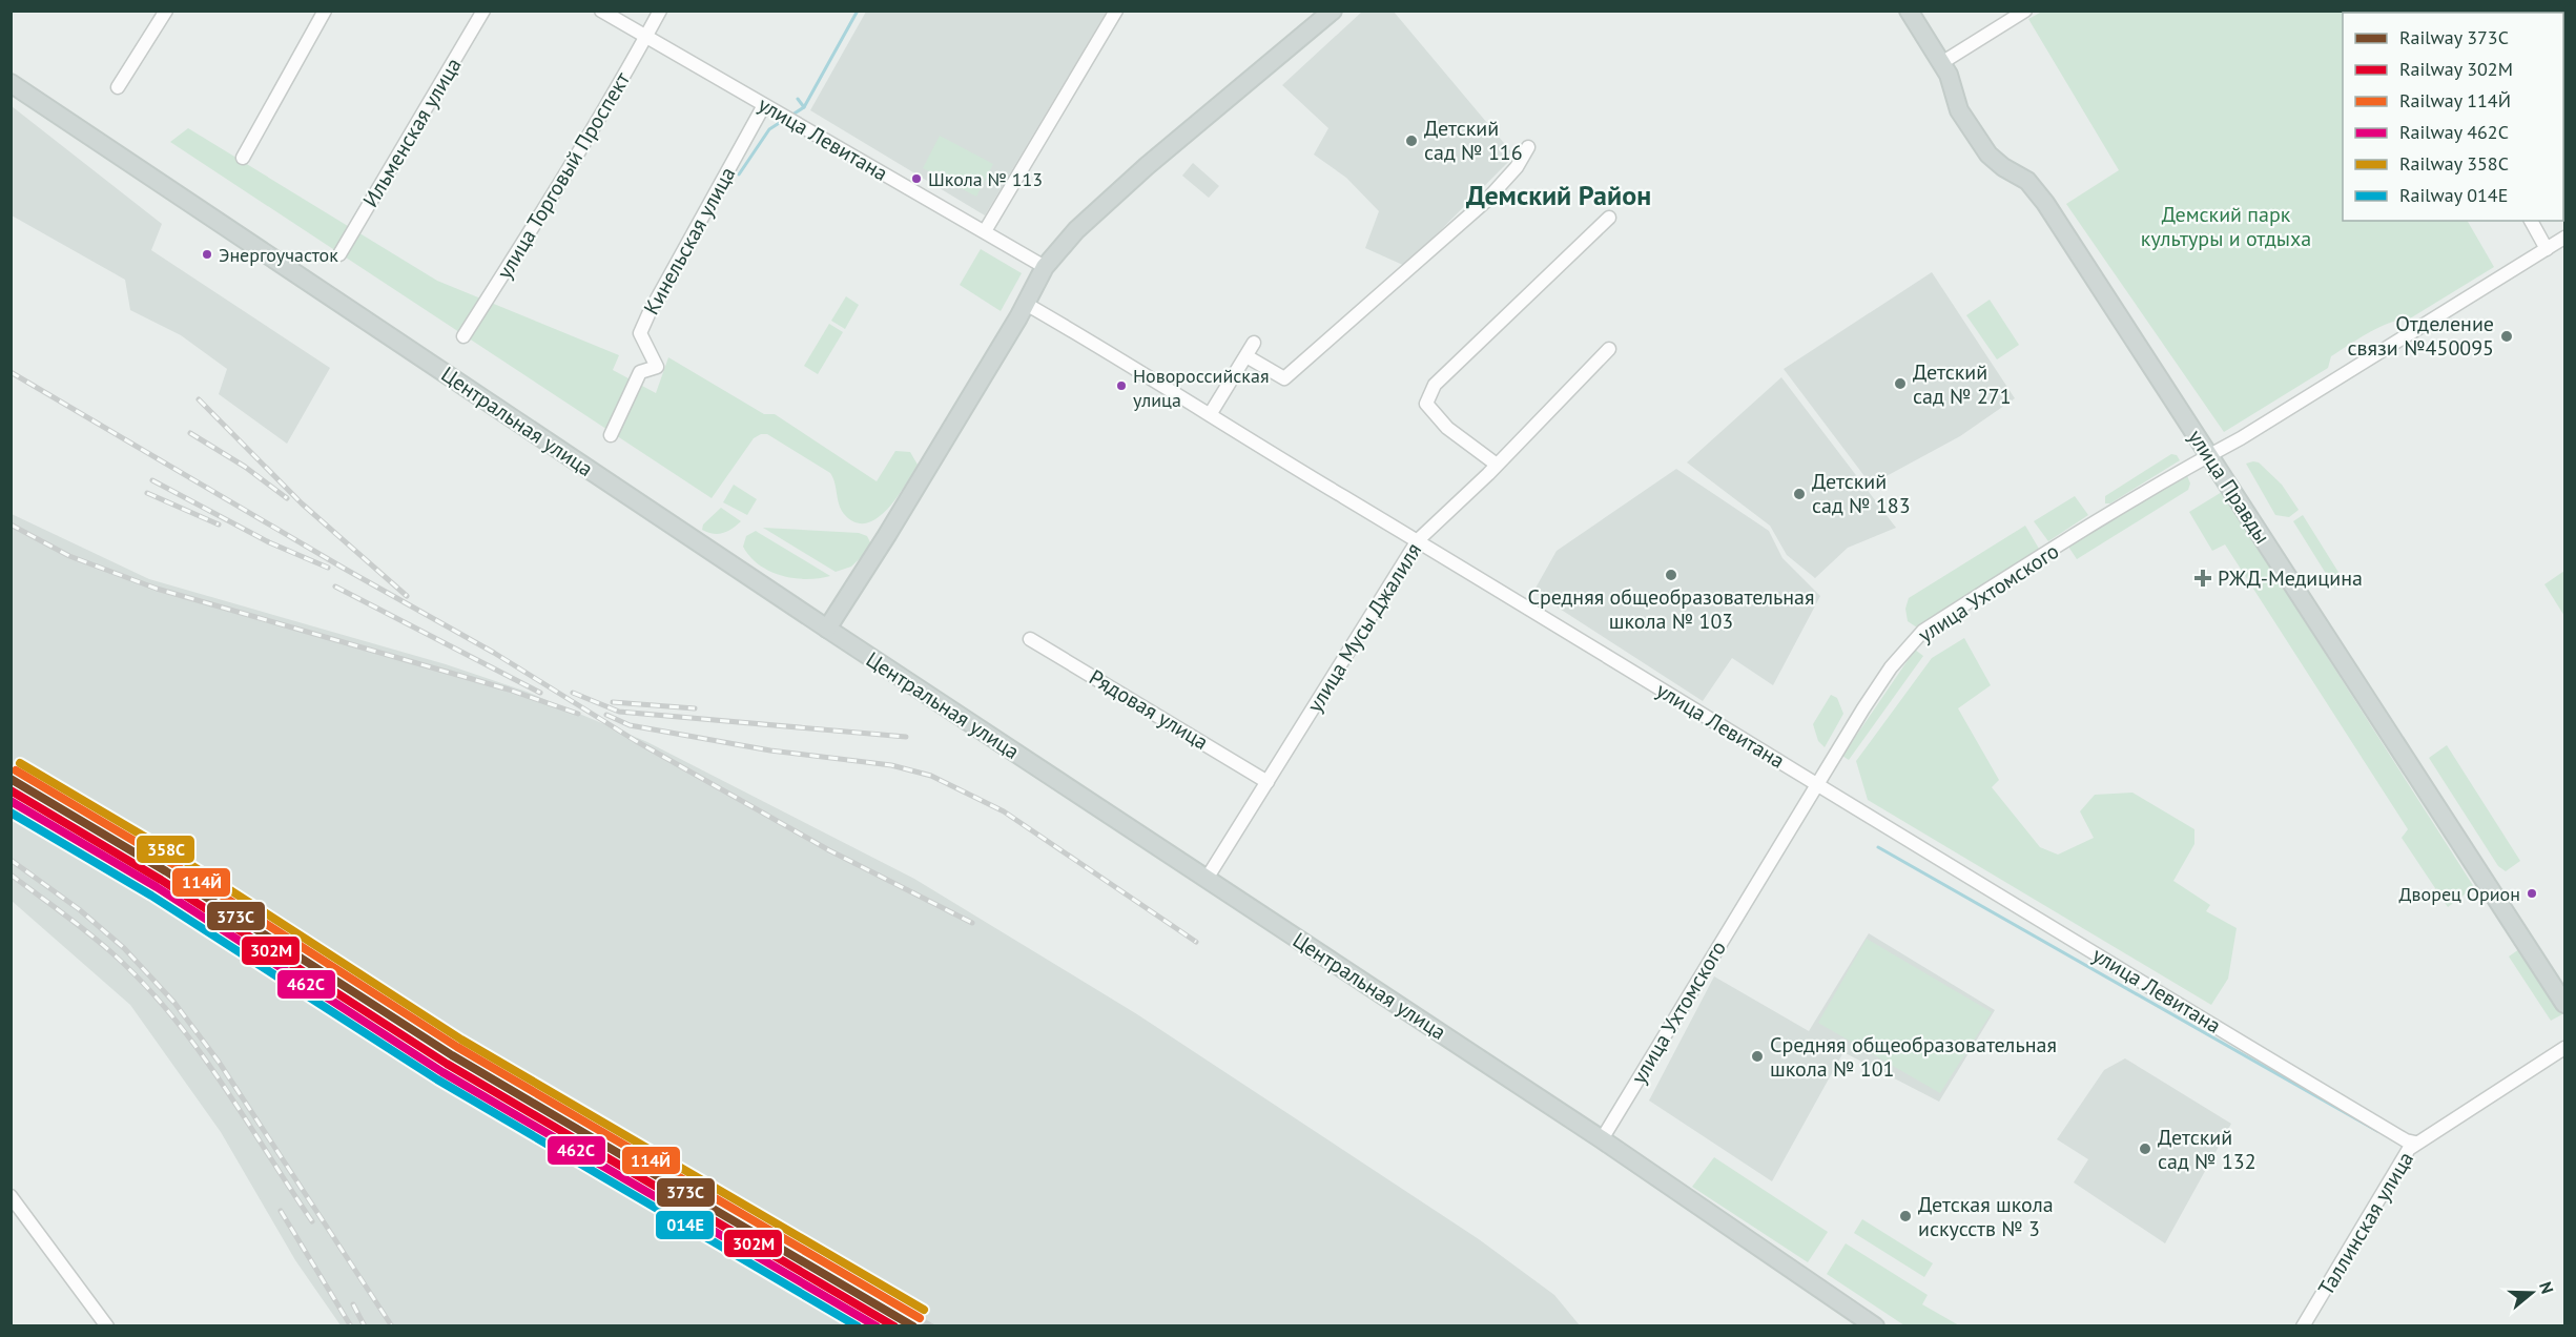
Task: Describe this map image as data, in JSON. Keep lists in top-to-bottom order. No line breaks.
{"streets":{"main road":["Центральная улица","улица Правды"],"street":["Ильменская улица","улица Левитана","улица Торговый Проспект","Кинельская улица","улица Ухтомского","улица Мусы Джалиля","Рядовая улица","Таллинская улица"]},"crossings":[["улица Левитана","улица Торговый Проспект"],["улица Левитана","Кинельская улица"],["улица Левитана","улица Ухтомского"],["улица Левитана","улица Мусы Джалиля"],["улица Левитана","Таллинская улица"],["Центральная улица","улица Ухтомского"],["Центральная улица","улица Мусы Джалиля"],["улица Правды","улица Ухтомского"],["улица Мусы Джалиля","Рядовая улица"]],"districts":["Демский Район"],"parks":["Демский парк культуры и отдыха"],"places":{"other":["Детский сад № 116","Школа № 113","Энергоучасток","Отделение связи №450095","Детский сад № 271","Новороссийская улица","Детский сад № 183","Средняя общеобразовательная школа № 103","Дворец Орион","Средняя общеобразовательная школа № 101","Детский сад № 132","Детская школа искусств № 3"],"health":["РЖД-Медицина"]},"lines":["rail line 358С","rail line 114Й","rail line 373C","rail line 302М","rail line 462С","rail line 014Е"],"legend":["Railway 373C","Railway 302М","Railway 114Й","Railway 462С","Railway 358С","Railway 014Е"],"north":"right"}
